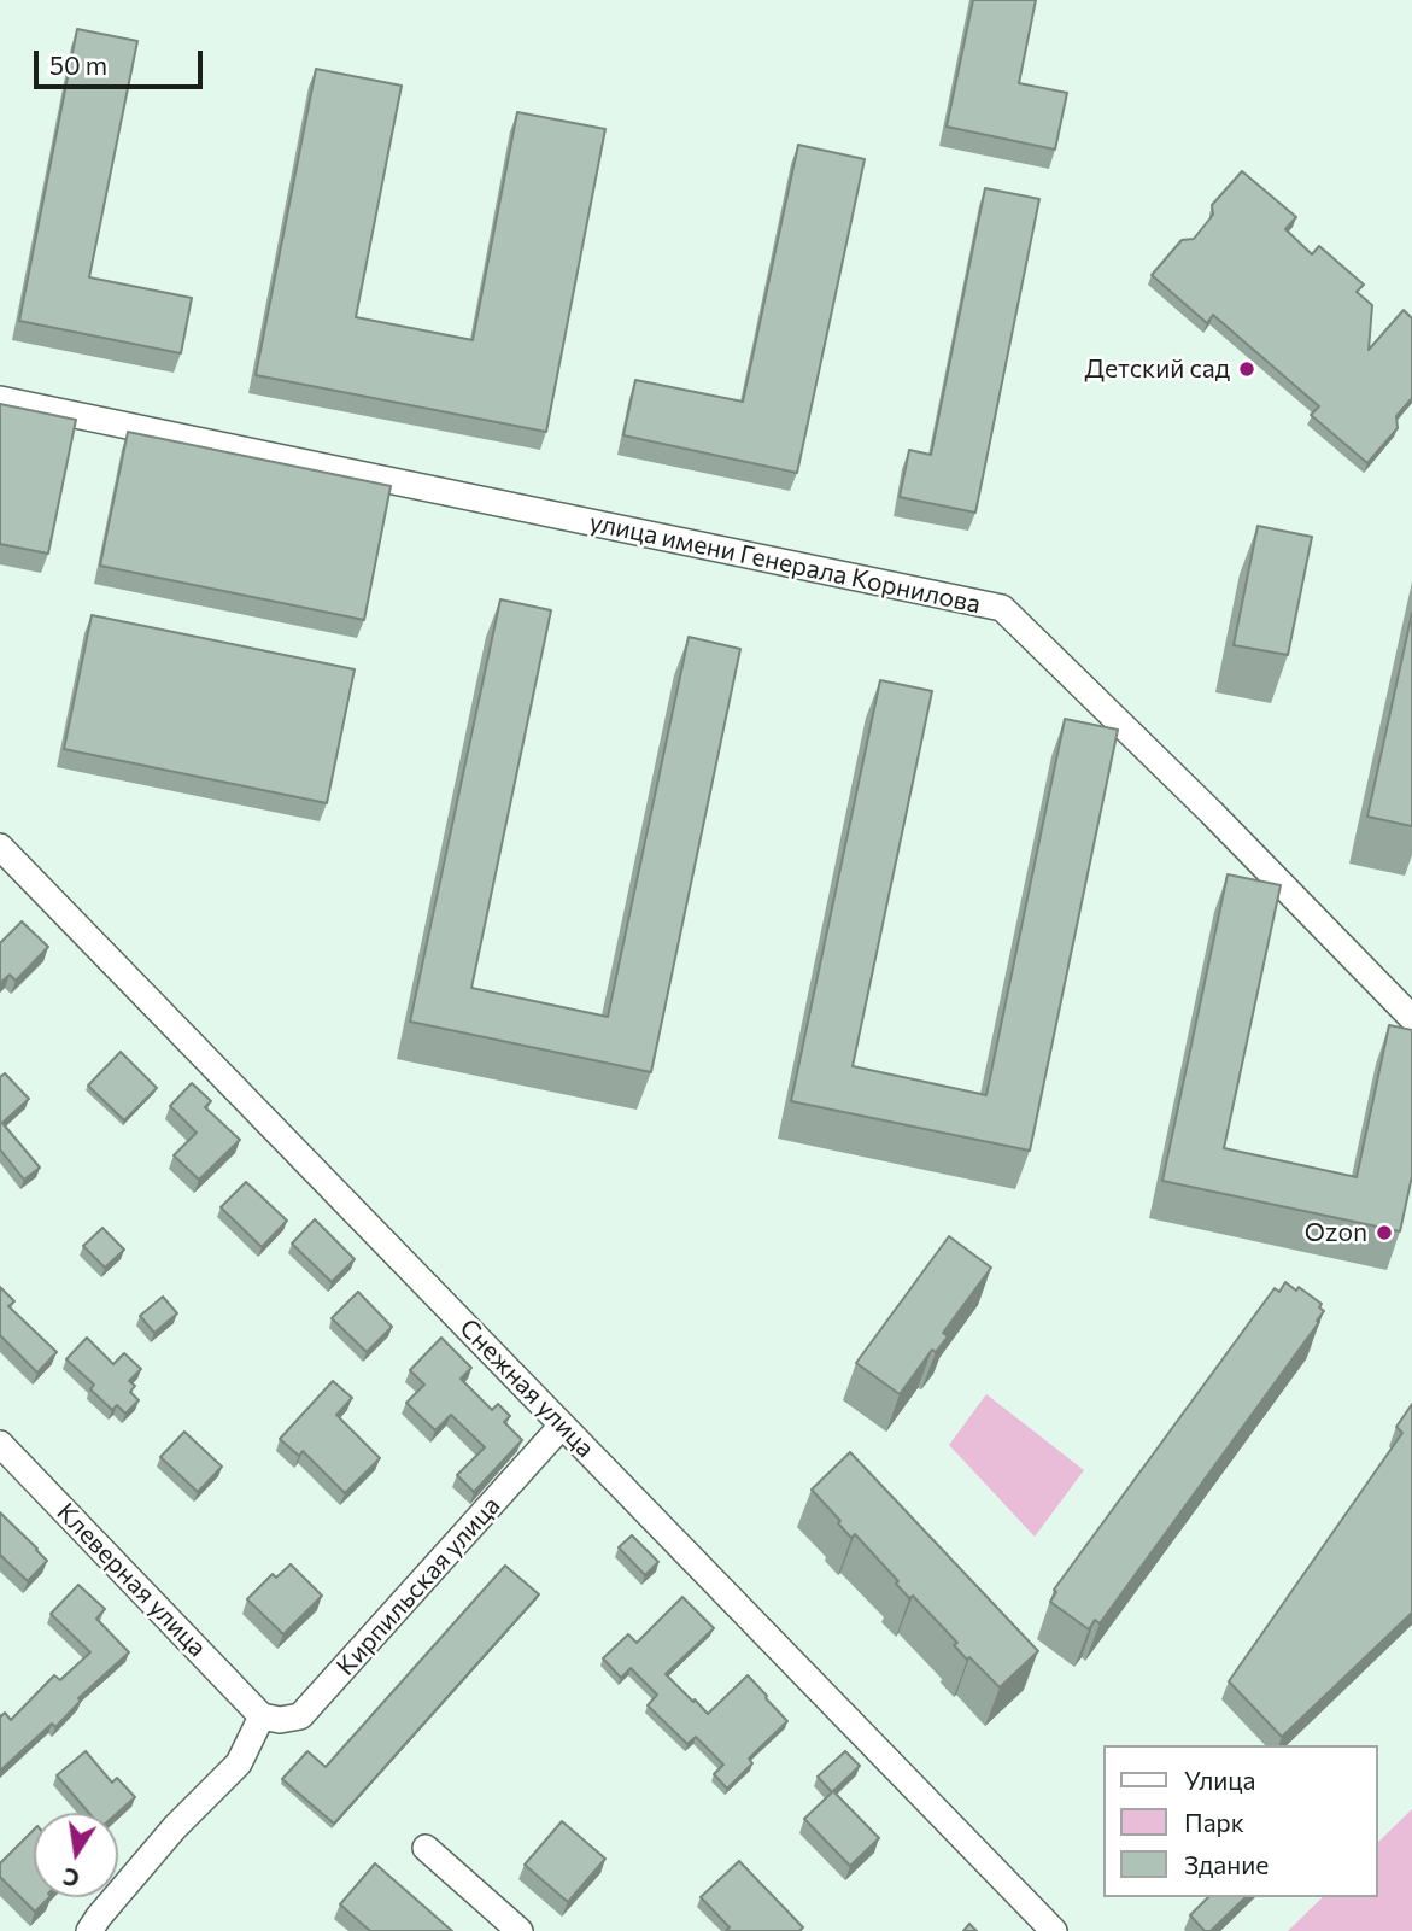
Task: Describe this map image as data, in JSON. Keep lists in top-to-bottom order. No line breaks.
{"streets":{"street":["улица имени Генерала Корнилова","Снежная улица","Клеверная улица","Кирпильская улица"]},"crossings":[["Снежная улица","Кирпильская улица"],["Клеверная улица","Кирпильская улица"]],"places":["Детский сад","Ozon"],"legend":["Улица","Парк","Здание"],"scale_bar":"50 m","north":"bottom"}
